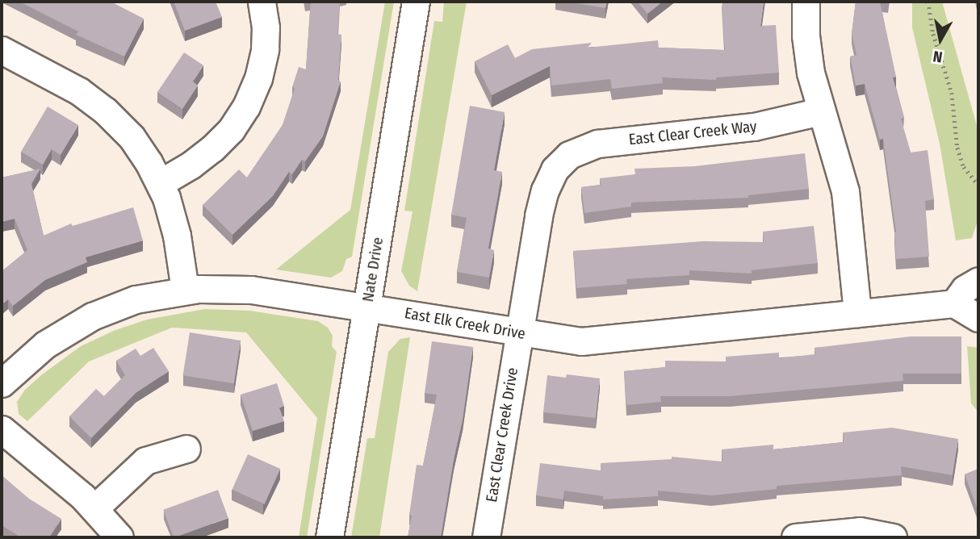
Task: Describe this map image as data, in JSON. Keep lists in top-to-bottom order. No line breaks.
{"streets":{"street":["East Clear Creek Way","Nate Drive","East Elk Creek Drive","East Clear Creek Drive"]},"crossings":[["East Clear Creek Way","East Elk Creek Drive"],["East Clear Creek Way","East Clear Creek Drive"],["Nate Drive","East Elk Creek Drive"],["East Elk Creek Drive","East Clear Creek Drive"]],"north":"bottom"}
